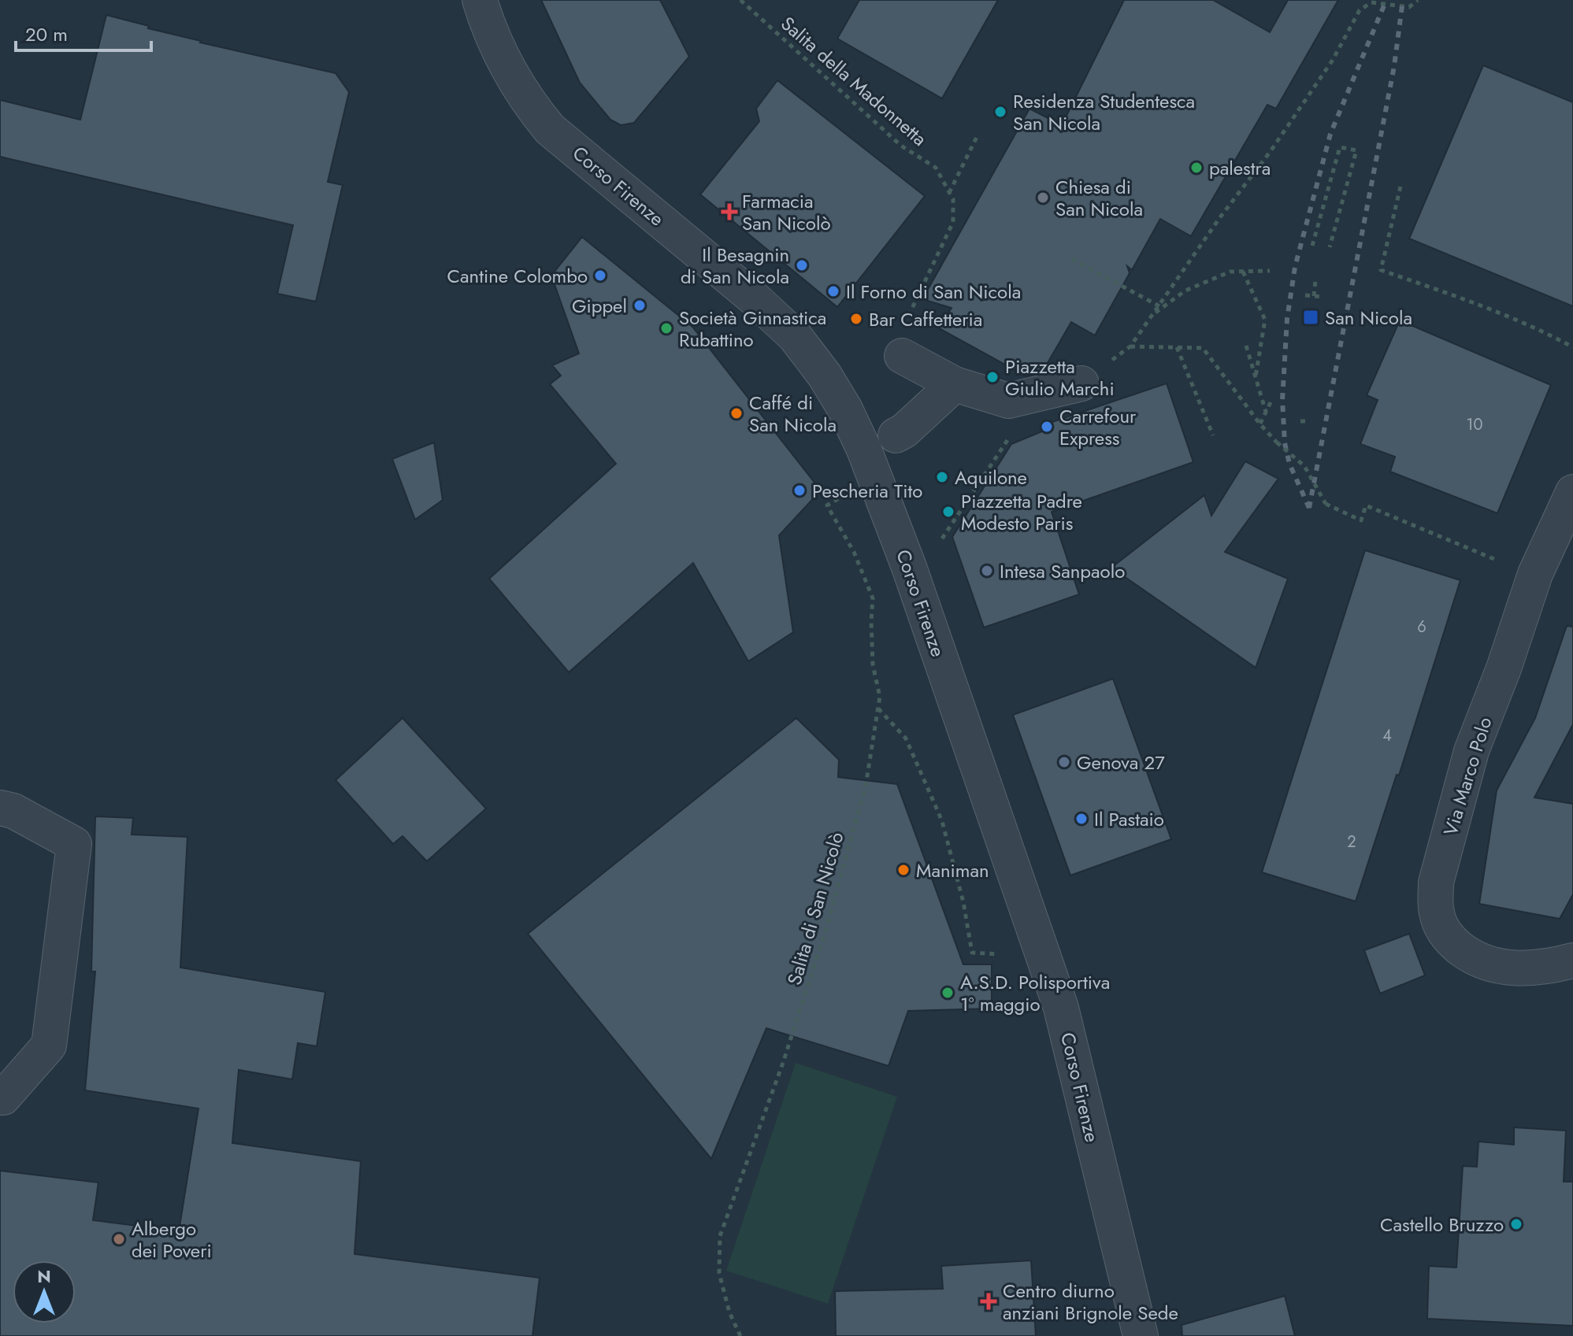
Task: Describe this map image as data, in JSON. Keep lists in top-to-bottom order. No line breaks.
{"streets":{"street":["Corso Firenze","Via Marco Polo"],"path":["Salita della Madonnetta","Salita di San Nicolò"]},"places":{"other":["Residenza Studentesca San Nicola","palestra","Chiesa di San Nicola","Il Besagnin di San Nicola","Cantine Colombo","Il Forno di San Nicola","Gippel","Bar Caffetteria","Società Ginnastica Rubattino","Piazzetta Giulio Marchi","Caffé di San Nicola","Carrefour Express","Aquilone","Pescheria Tito","Piazzetta Padre Modesto Paris","Intesa Sanpaolo","Genova 27","Il Pastaio","Maniman","A.S.D. Polisportiva 1° maggio","Castello Bruzzo","Albergo dei Poveri"],"health":["Farmacia San Nicolò","Centro diurno anziani Brignole Sede"],"transit":["San Nicola"]},"house_numbers":["10","6","4","2"],"scale_bar":"20 m","north":"top"}
